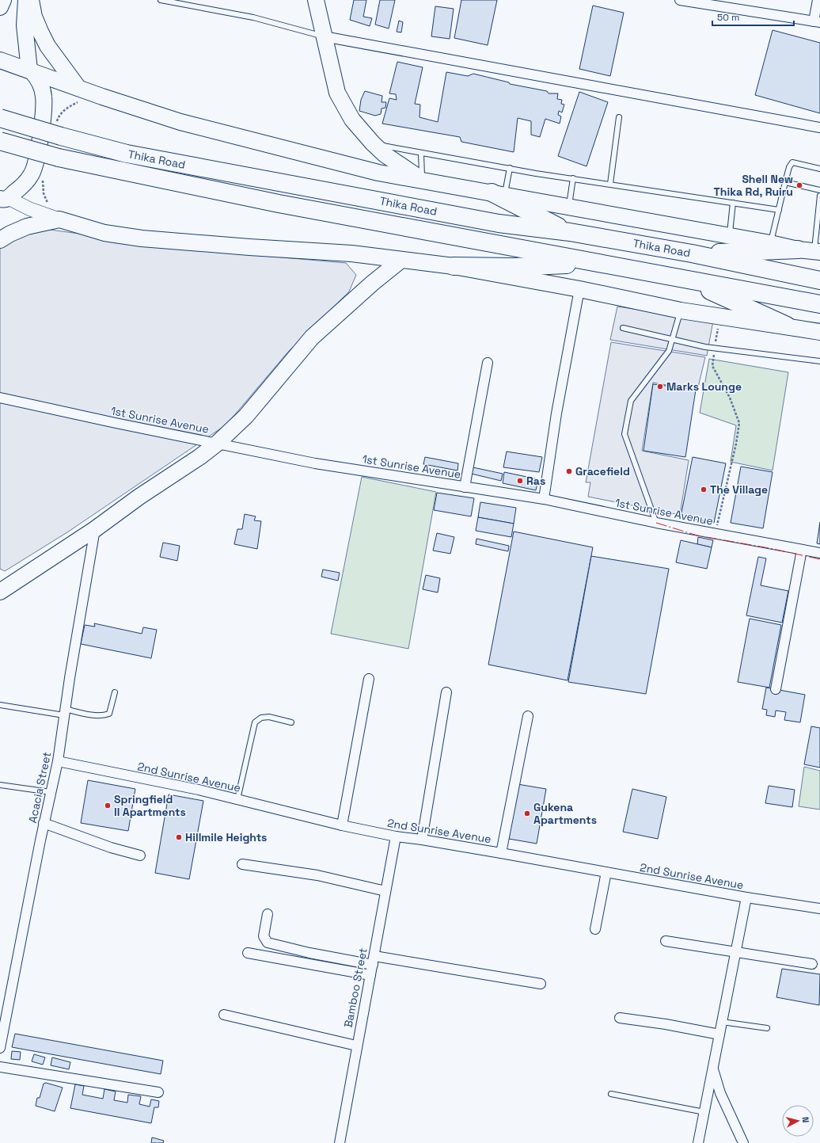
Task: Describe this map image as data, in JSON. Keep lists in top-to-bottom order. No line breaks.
{"streets":{"highway":["Thika Road"],"street":["1st Sunrise Avenue","2nd Sunrise Avenue","Acacia Street","Bamboo Street"]},"crossings":[["2nd Sunrise Avenue","Acacia Street"],["2nd Sunrise Avenue","Bamboo Street"]],"places":["Shell New Thika Rd, Ruiru","Marks Lounge","Gracefield","Ras","The Village","Springfield II Apartments","Gukena Apartments","Hillmile Heights"],"scale_bar":"50 m","north":"right"}
